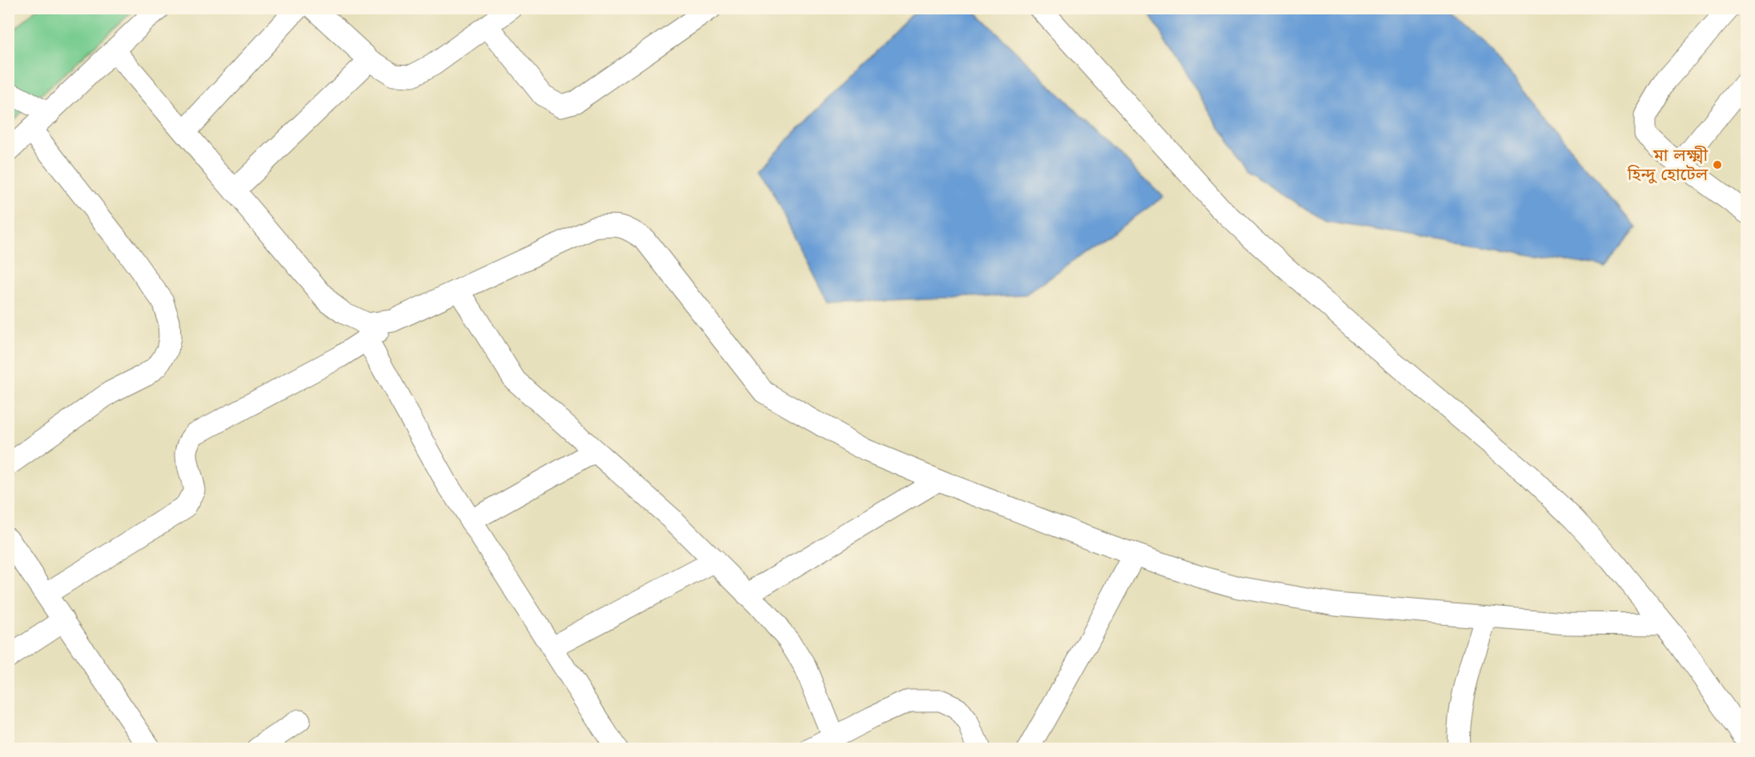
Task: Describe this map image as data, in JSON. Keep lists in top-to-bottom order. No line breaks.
{"places":["মা লক্ষ্মী হিন্দু হোটেল"]}
